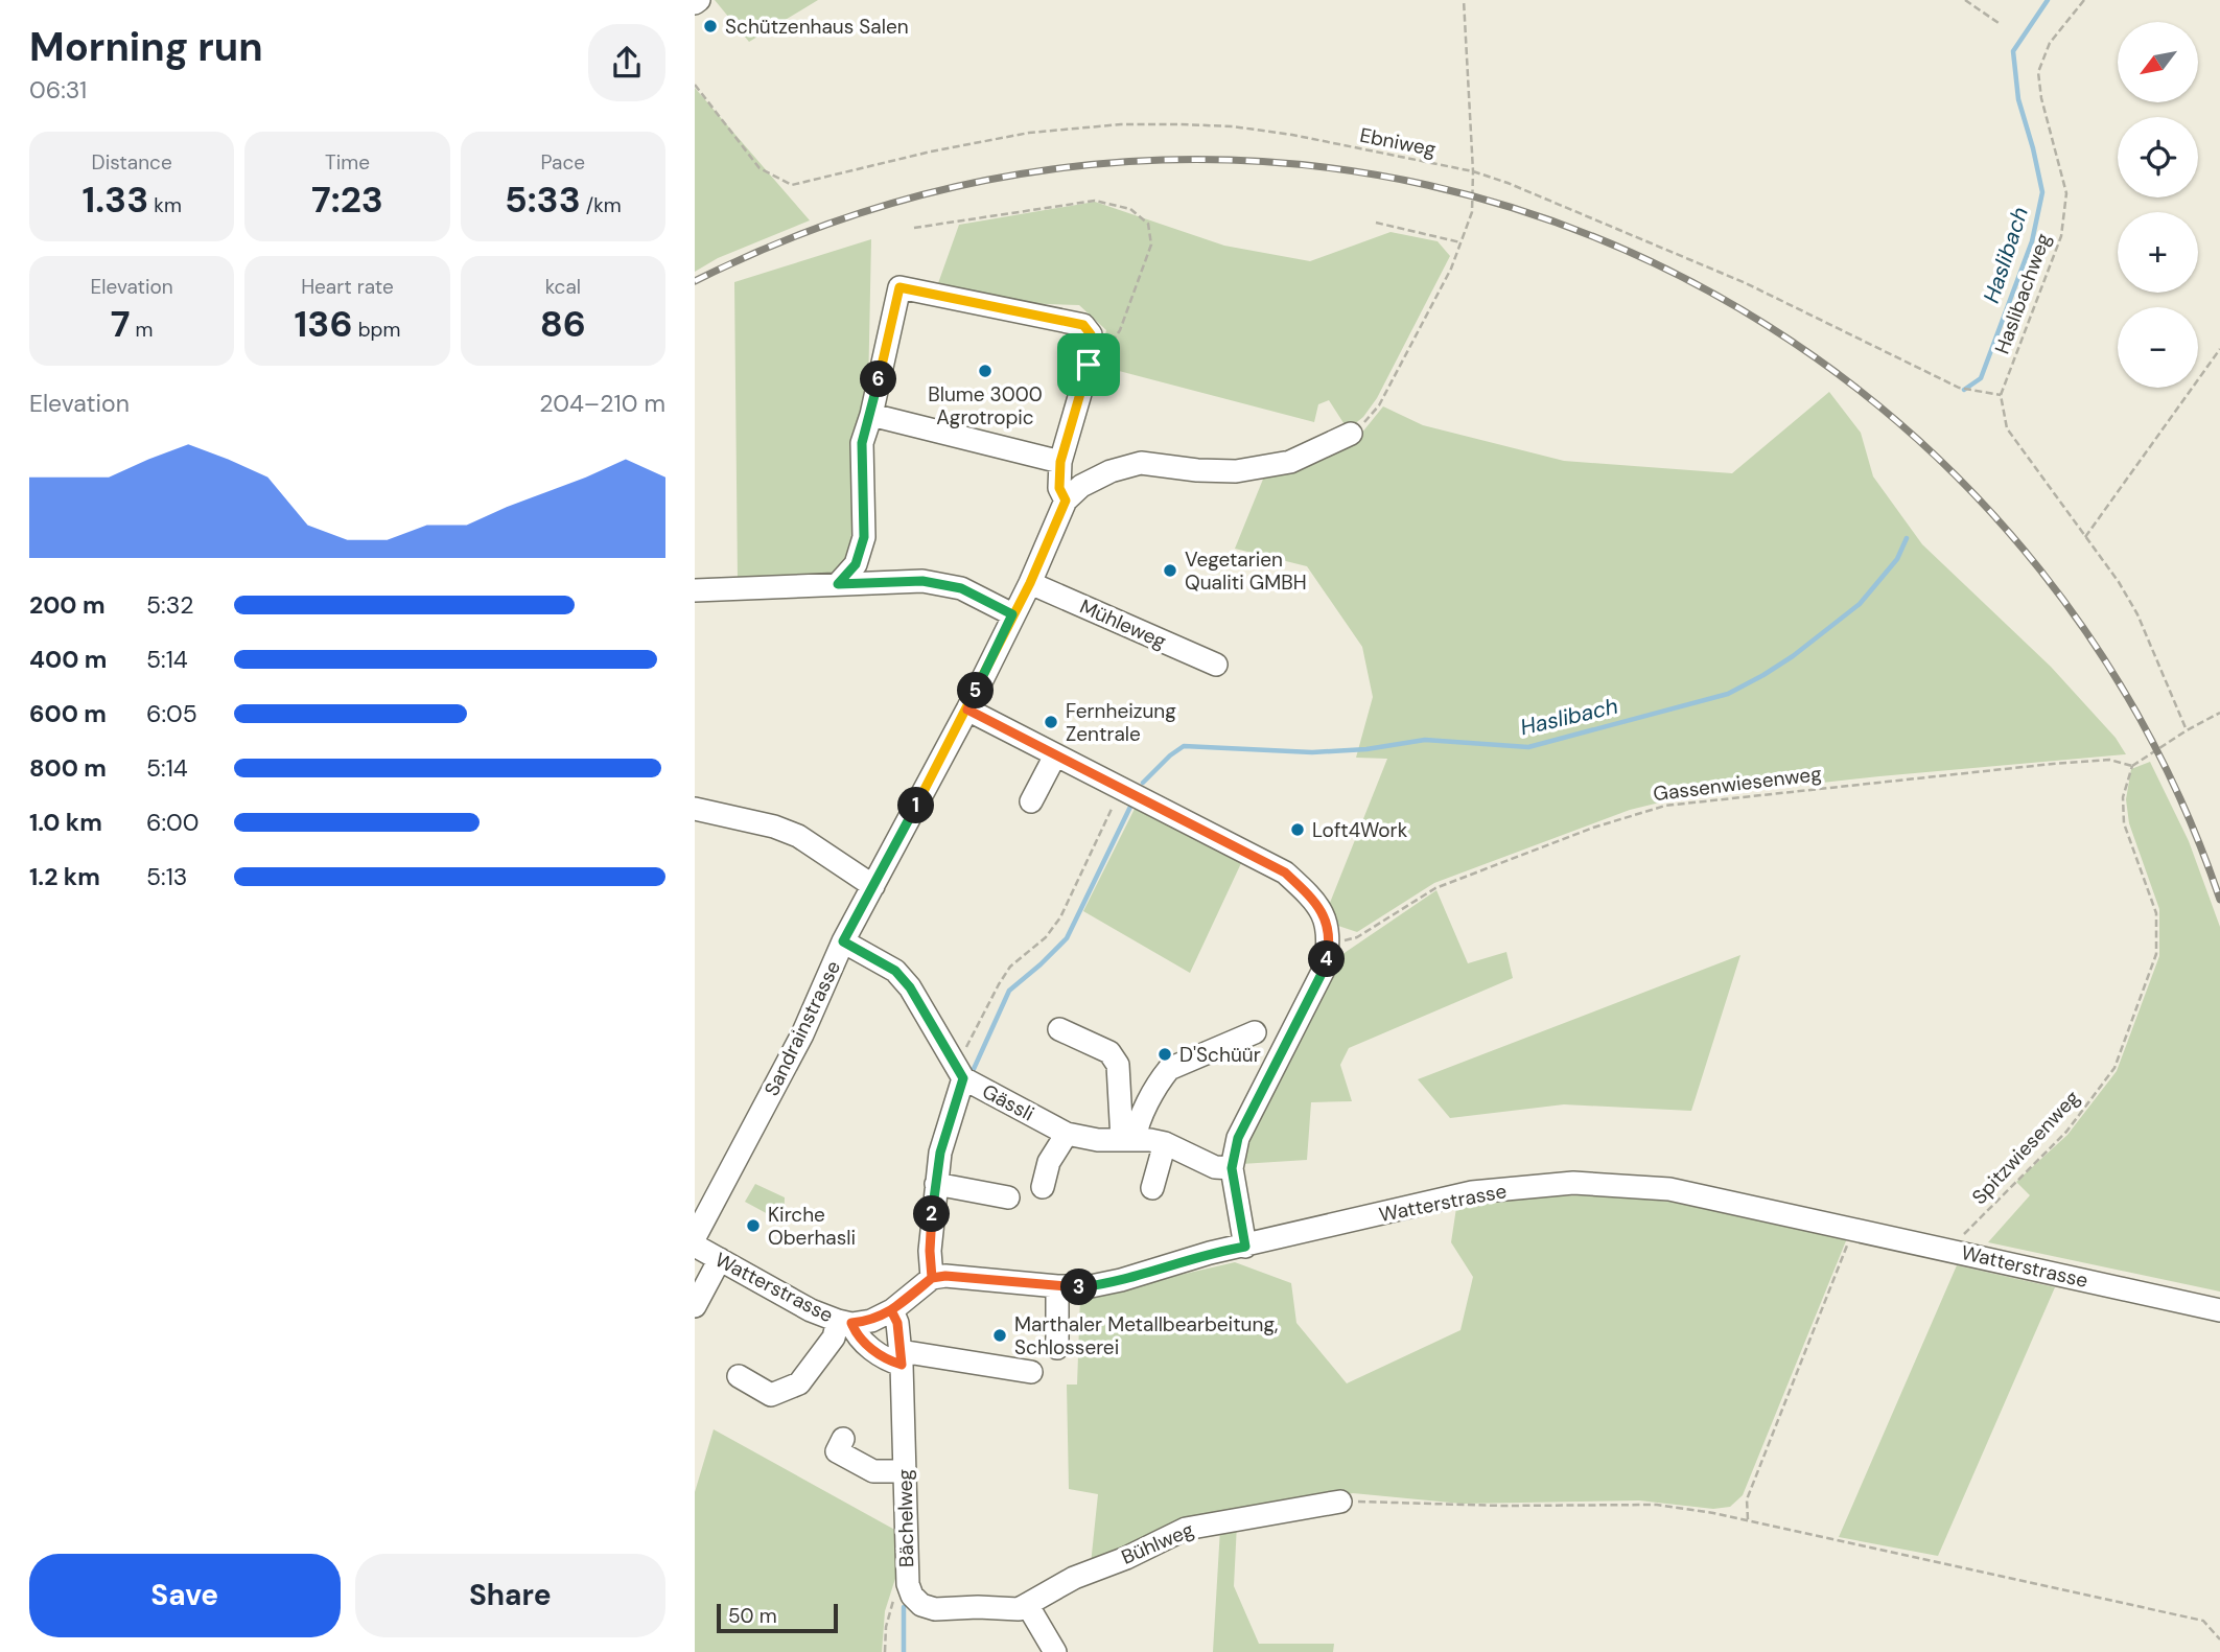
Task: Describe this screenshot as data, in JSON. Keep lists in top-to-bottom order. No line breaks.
{"streets":{"street":["Mühleweg","Sandrainstrasse","Gässli","Watterstrasse","Bächelweg","Bühlweg"],"path":["Ebniweg","Haslibachweg","Gassenwiesenweg","Spitzwiesenweg"]},"crossings":[["Ebniweg","Haslibachweg"],["Mühleweg","Sandrainstrasse"],["Gassenwiesenweg","Spitzwiesenweg"],["Spitzwiesenweg","Watterstrasse"],["Watterstrasse","Bächelweg"],["Bächelweg","Bühlweg"]],"water":["Haslibach"],"places":["Schützenhaus Salen","Blume 3000 Agrotropic","Vegetarien Qualiti GMBH","Fernheizung Zentrale","Loft4Work","D'Schüür","Kirche Oberhasli","Marthaler Metallbearbeitung, Schlosserei"],"scale_bar":"50 m","north":"bottom left","page":{"heading":["Morning run","06:31"],"map_buttons":["+","−"],"stats":[["Distance","1.33 km"],["Time","7:23"],["Pace","5:33 /km"],["Elevation","7 m"],["Heart rate","136 bpm"],["kcal","86"]],"pins":["6","5","1","4","2","3"],"chart":["Elevation","204–210 m"],"list":[{"name":"200 m","note":"5:32"},{"name":"400 m","note":"5:14"},{"name":"600 m","note":"6:05"},{"name":"800 m","note":"5:14"},{"name":"1.0 km","note":"6:00"},{"name":"1.2 km","note":"5:13"}],"buttons":["Save","Share"],"scale":"50 m"}}
